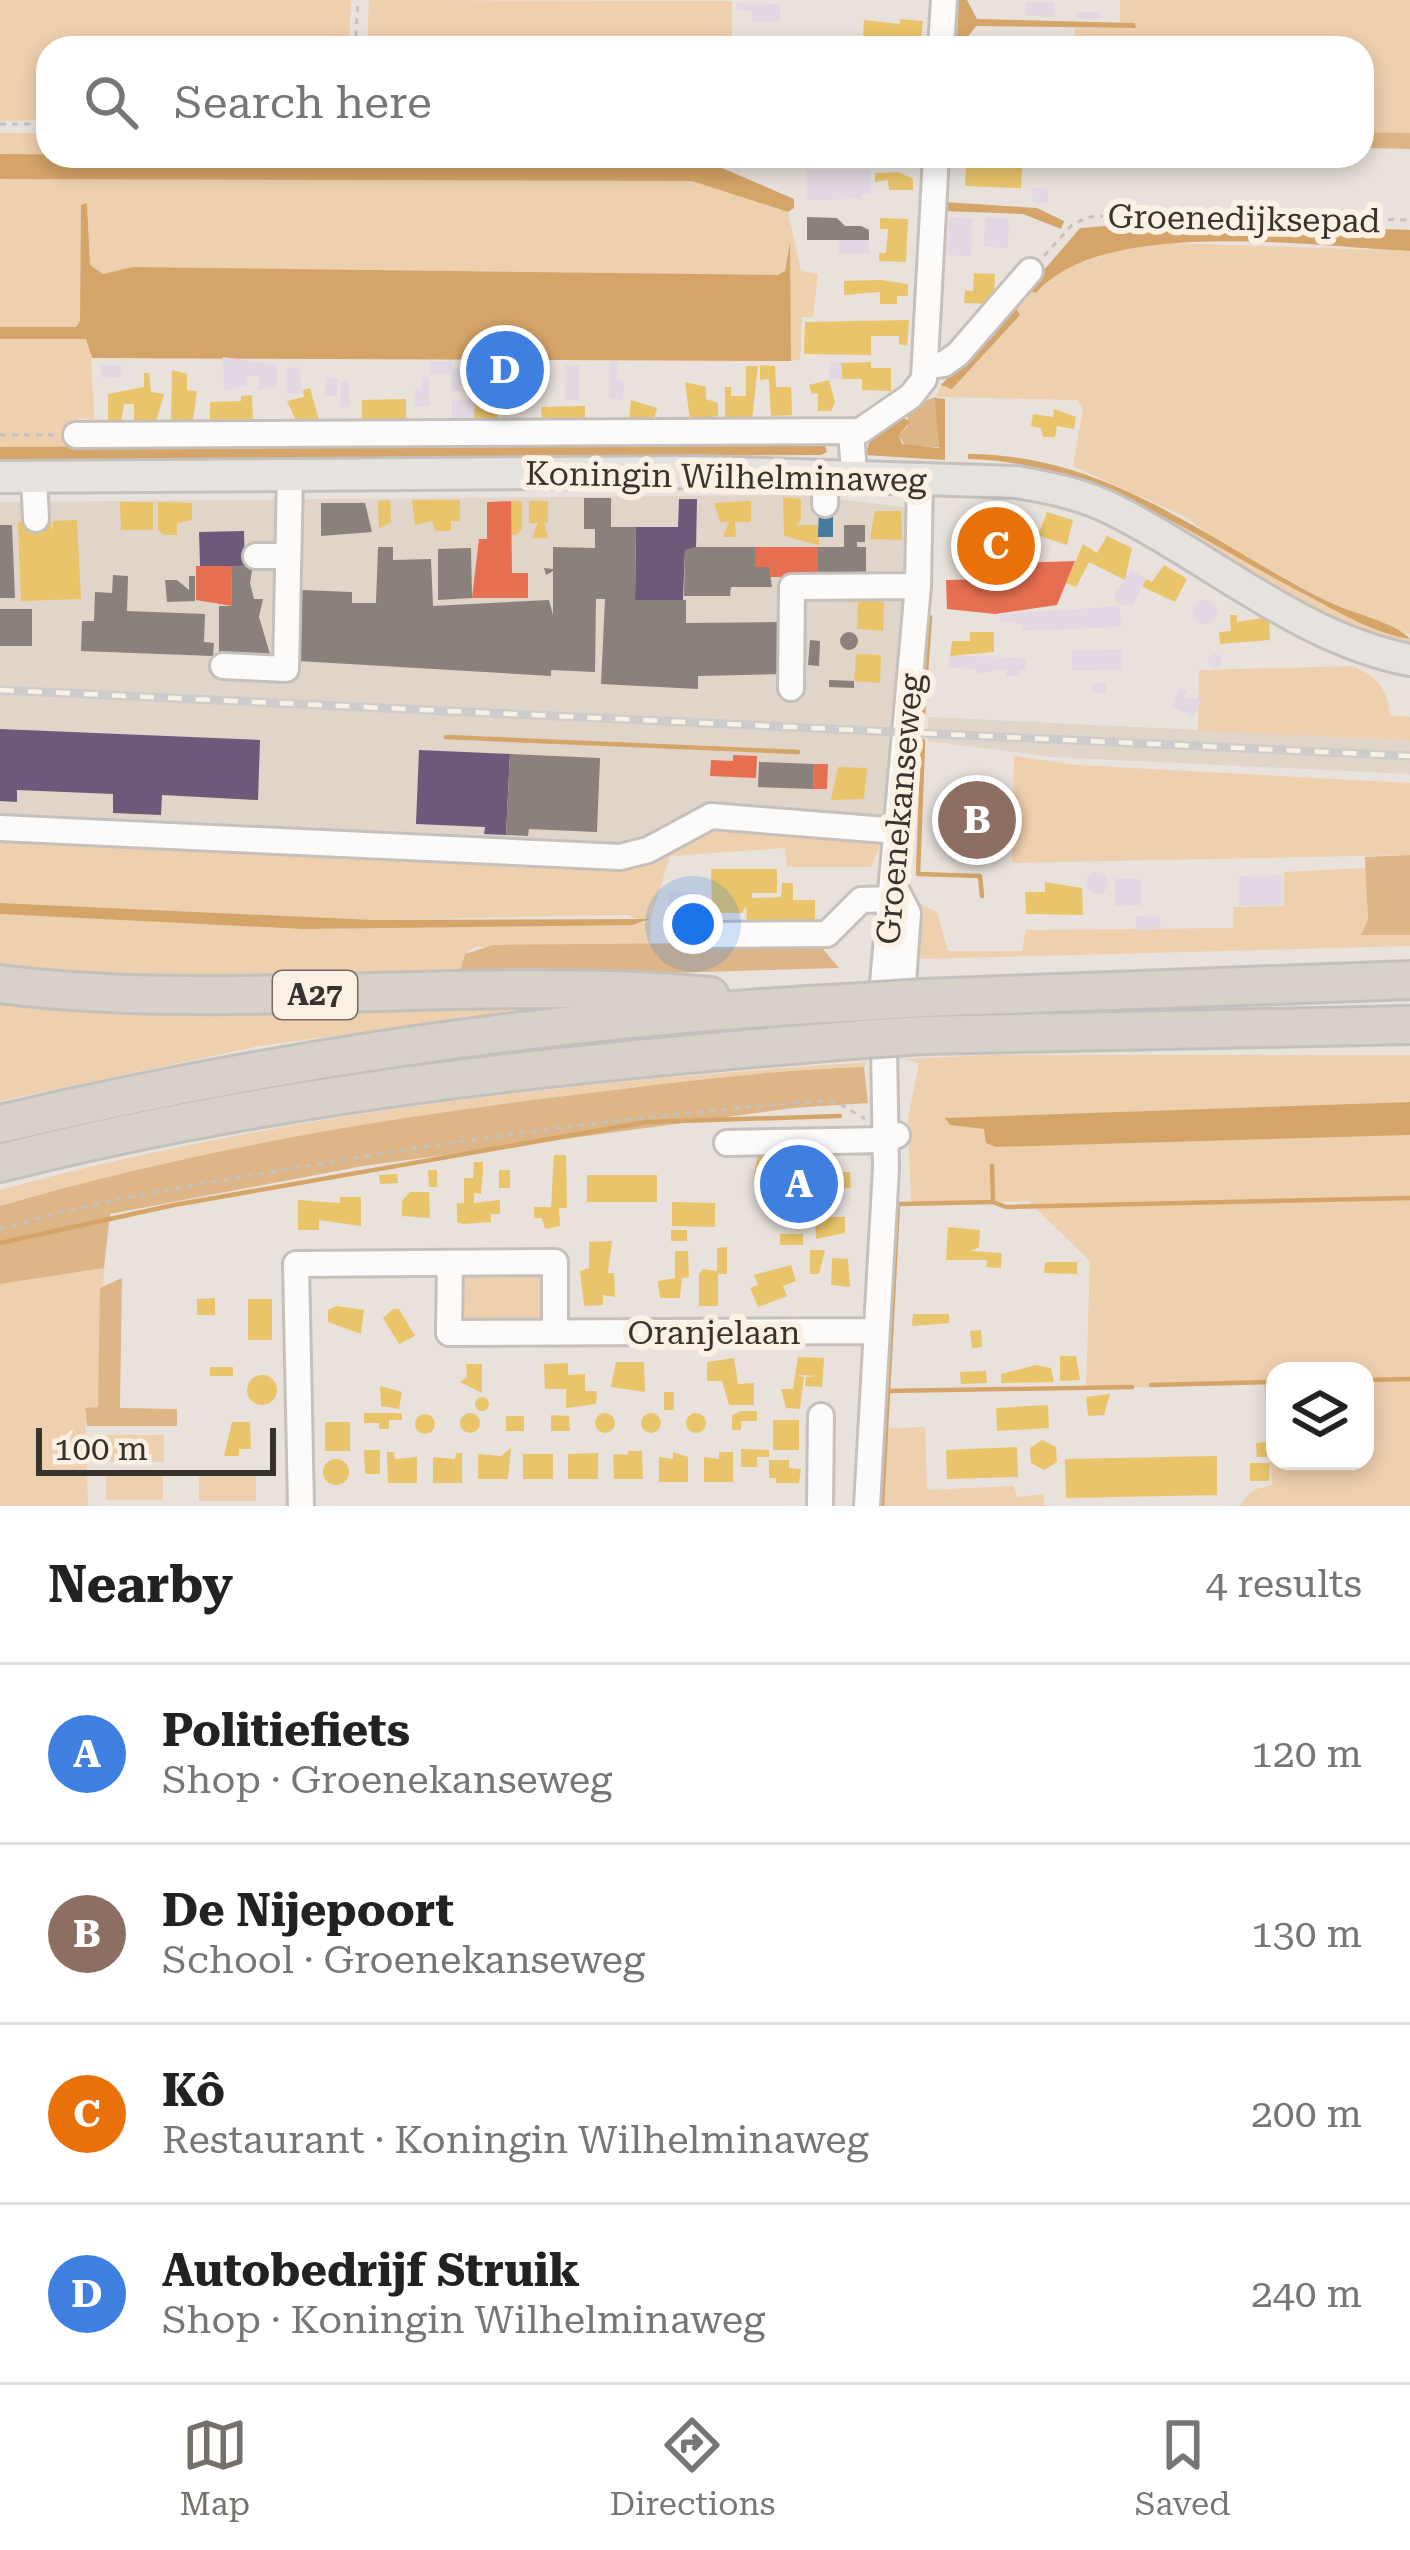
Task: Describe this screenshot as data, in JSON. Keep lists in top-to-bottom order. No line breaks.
{"streets":{"highway":["A27"],"main road":["Koningin Wilhelminaweg"],"street":["Groenekanseweg","Oranjelaan"],"path":["Groenedijksepad"]},"crossings":[["Koningin Wilhelminaweg","Groenekanseweg"],["Groenekanseweg","Oranjelaan"]],"scale_bar":"100 m","page":{"search":"Search here","pins":["D","C","B","A"],"scale":"100 m","heading":["Nearby","4 results"],"list":[{"mark":"A","name":"Politiefiets","note":"Shop · Groenekanseweg","value":"120 m"},{"mark":"B","name":"De Nijepoort","note":"School · Groenekanseweg","value":"130 m"},{"mark":"C","name":"Kô","note":"Restaurant · Koningin Wilhelminaweg","value":"200 m"},{"mark":"D","name":"Autobedrijf Struik","note":"Shop · Koningin Wilhelminaweg","value":"240 m"}],"nav":["Map","Directions","Saved"]}}
